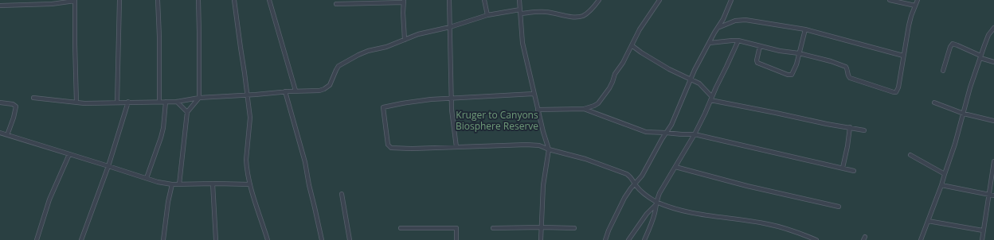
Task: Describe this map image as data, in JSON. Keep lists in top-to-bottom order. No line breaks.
{"parks":["Kruger to Canyons Biosphere Reserve"]}
